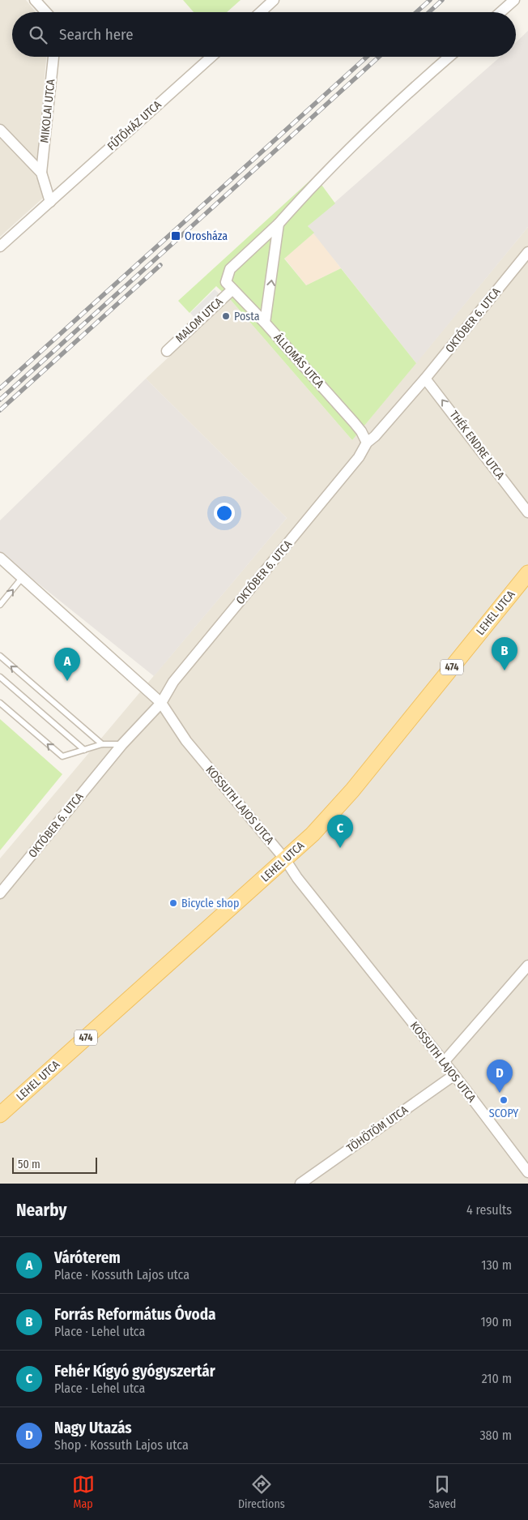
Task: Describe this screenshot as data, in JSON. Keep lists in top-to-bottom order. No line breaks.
{"streets":{"main road":["LEHEL UTCA","474"],"street":["MIKOLAI UTCA","FŰTŐHÁZ UTCA","MALOM UTCA","OKTÓBER 6. UTCA","ÁLLOMÁS UTCA","THÉK ENDRE UTCA","KOSSUTH LAJOS UTCA","TÖHÖTÖM UTCA"]},"crossings":[["MALOM UTCA","ÁLLOMÁS UTCA"],["OKTÓBER 6. UTCA","ÁLLOMÁS UTCA"],["OKTÓBER 6. UTCA","THÉK ENDRE UTCA"],["OKTÓBER 6. UTCA","KOSSUTH LAJOS UTCA"],["LEHEL UTCA","KOSSUTH LAJOS UTCA"],["KOSSUTH LAJOS UTCA","TÖHÖTÖM UTCA"]],"one_way":["THÉK ENDRE UTCA"],"places":{"transit":["Orosháza"],"other":["Posta","Bicycle shop","SCOPY"]},"scale_bar":"50 m","page":{"search":"Search here","pins":["B","A","C","D"],"scale":"50 m","heading":["Nearby","4 results"],"list":[{"mark":"A","name":"Váróterem","note":"Place · Kossuth Lajos utca","value":"130 m"},{"mark":"B","name":"Forrás Református Óvoda","note":"Place · Lehel utca","value":"190 m"},{"mark":"C","name":"Fehér Kígyó gyógyszertár","note":"Place · Lehel utca","value":"210 m"},{"mark":"D","name":"Nagy Utazás","note":"Shop · Kossuth Lajos utca","value":"380 m"}],"nav":["Map","Directions","Saved"]}}
